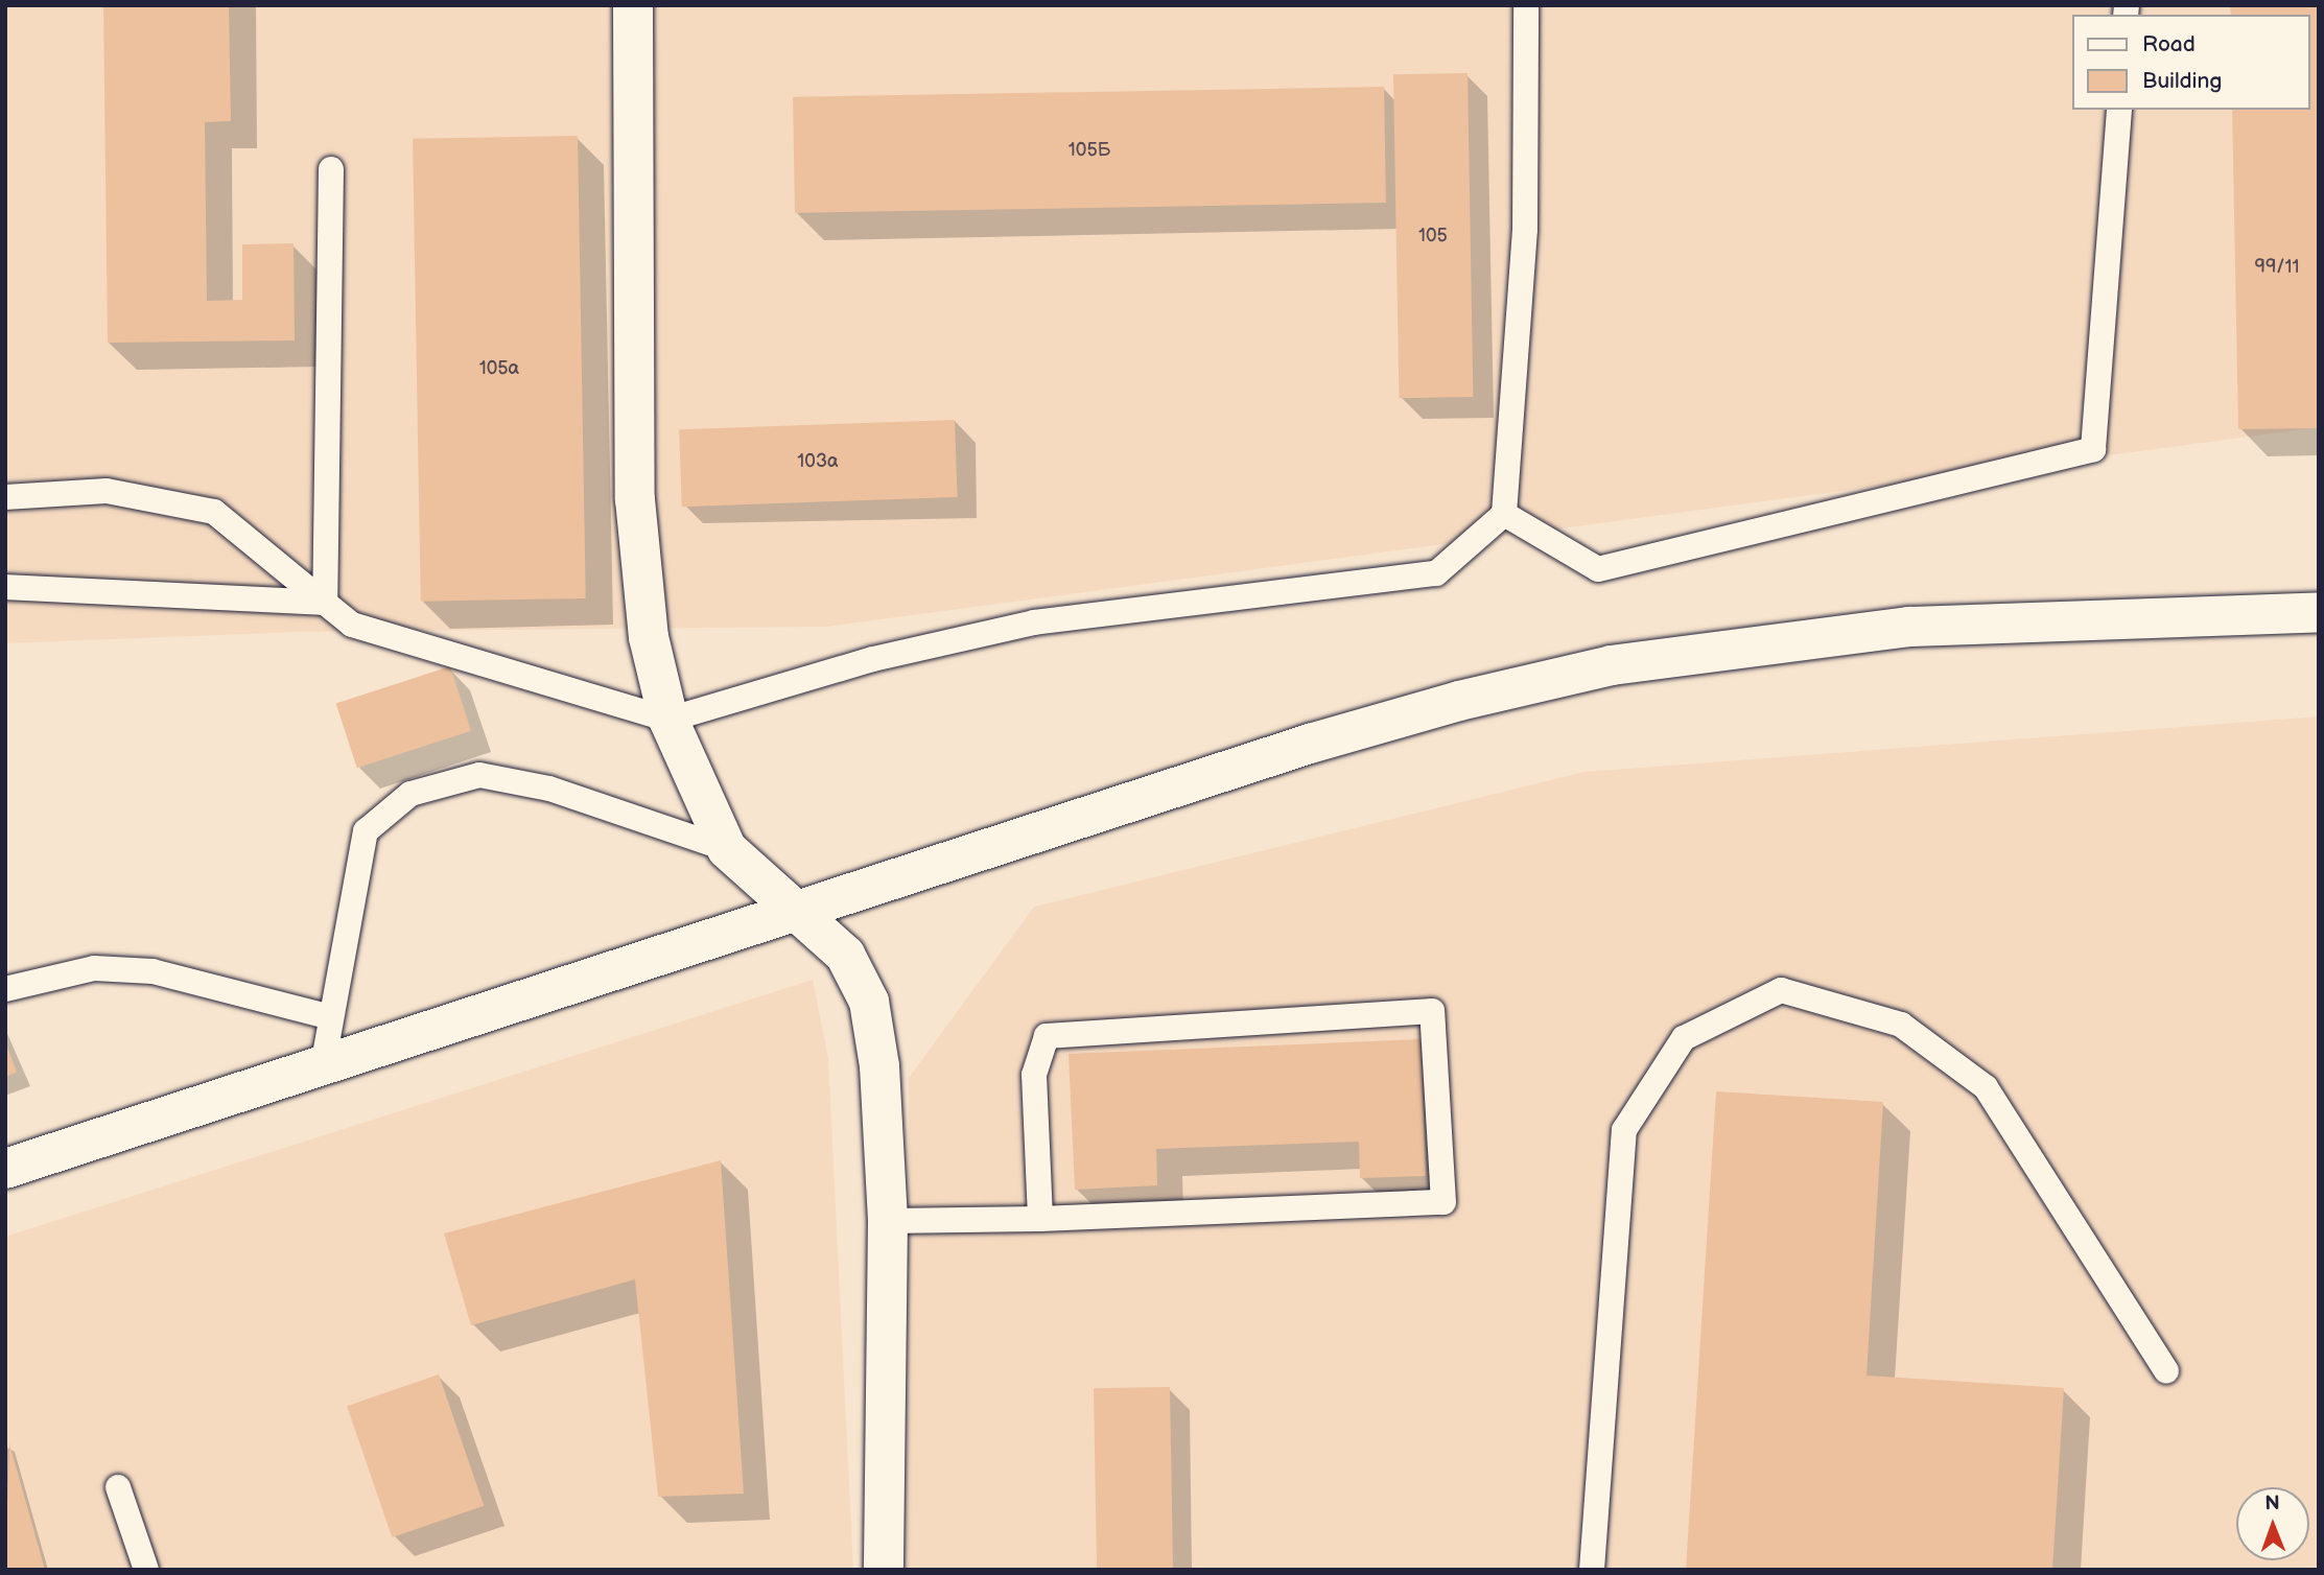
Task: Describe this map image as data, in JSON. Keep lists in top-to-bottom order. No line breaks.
{"house_numbers":["105Б","105","99/11","105а","103а"],"legend":["Road","Building"],"north":"top"}
